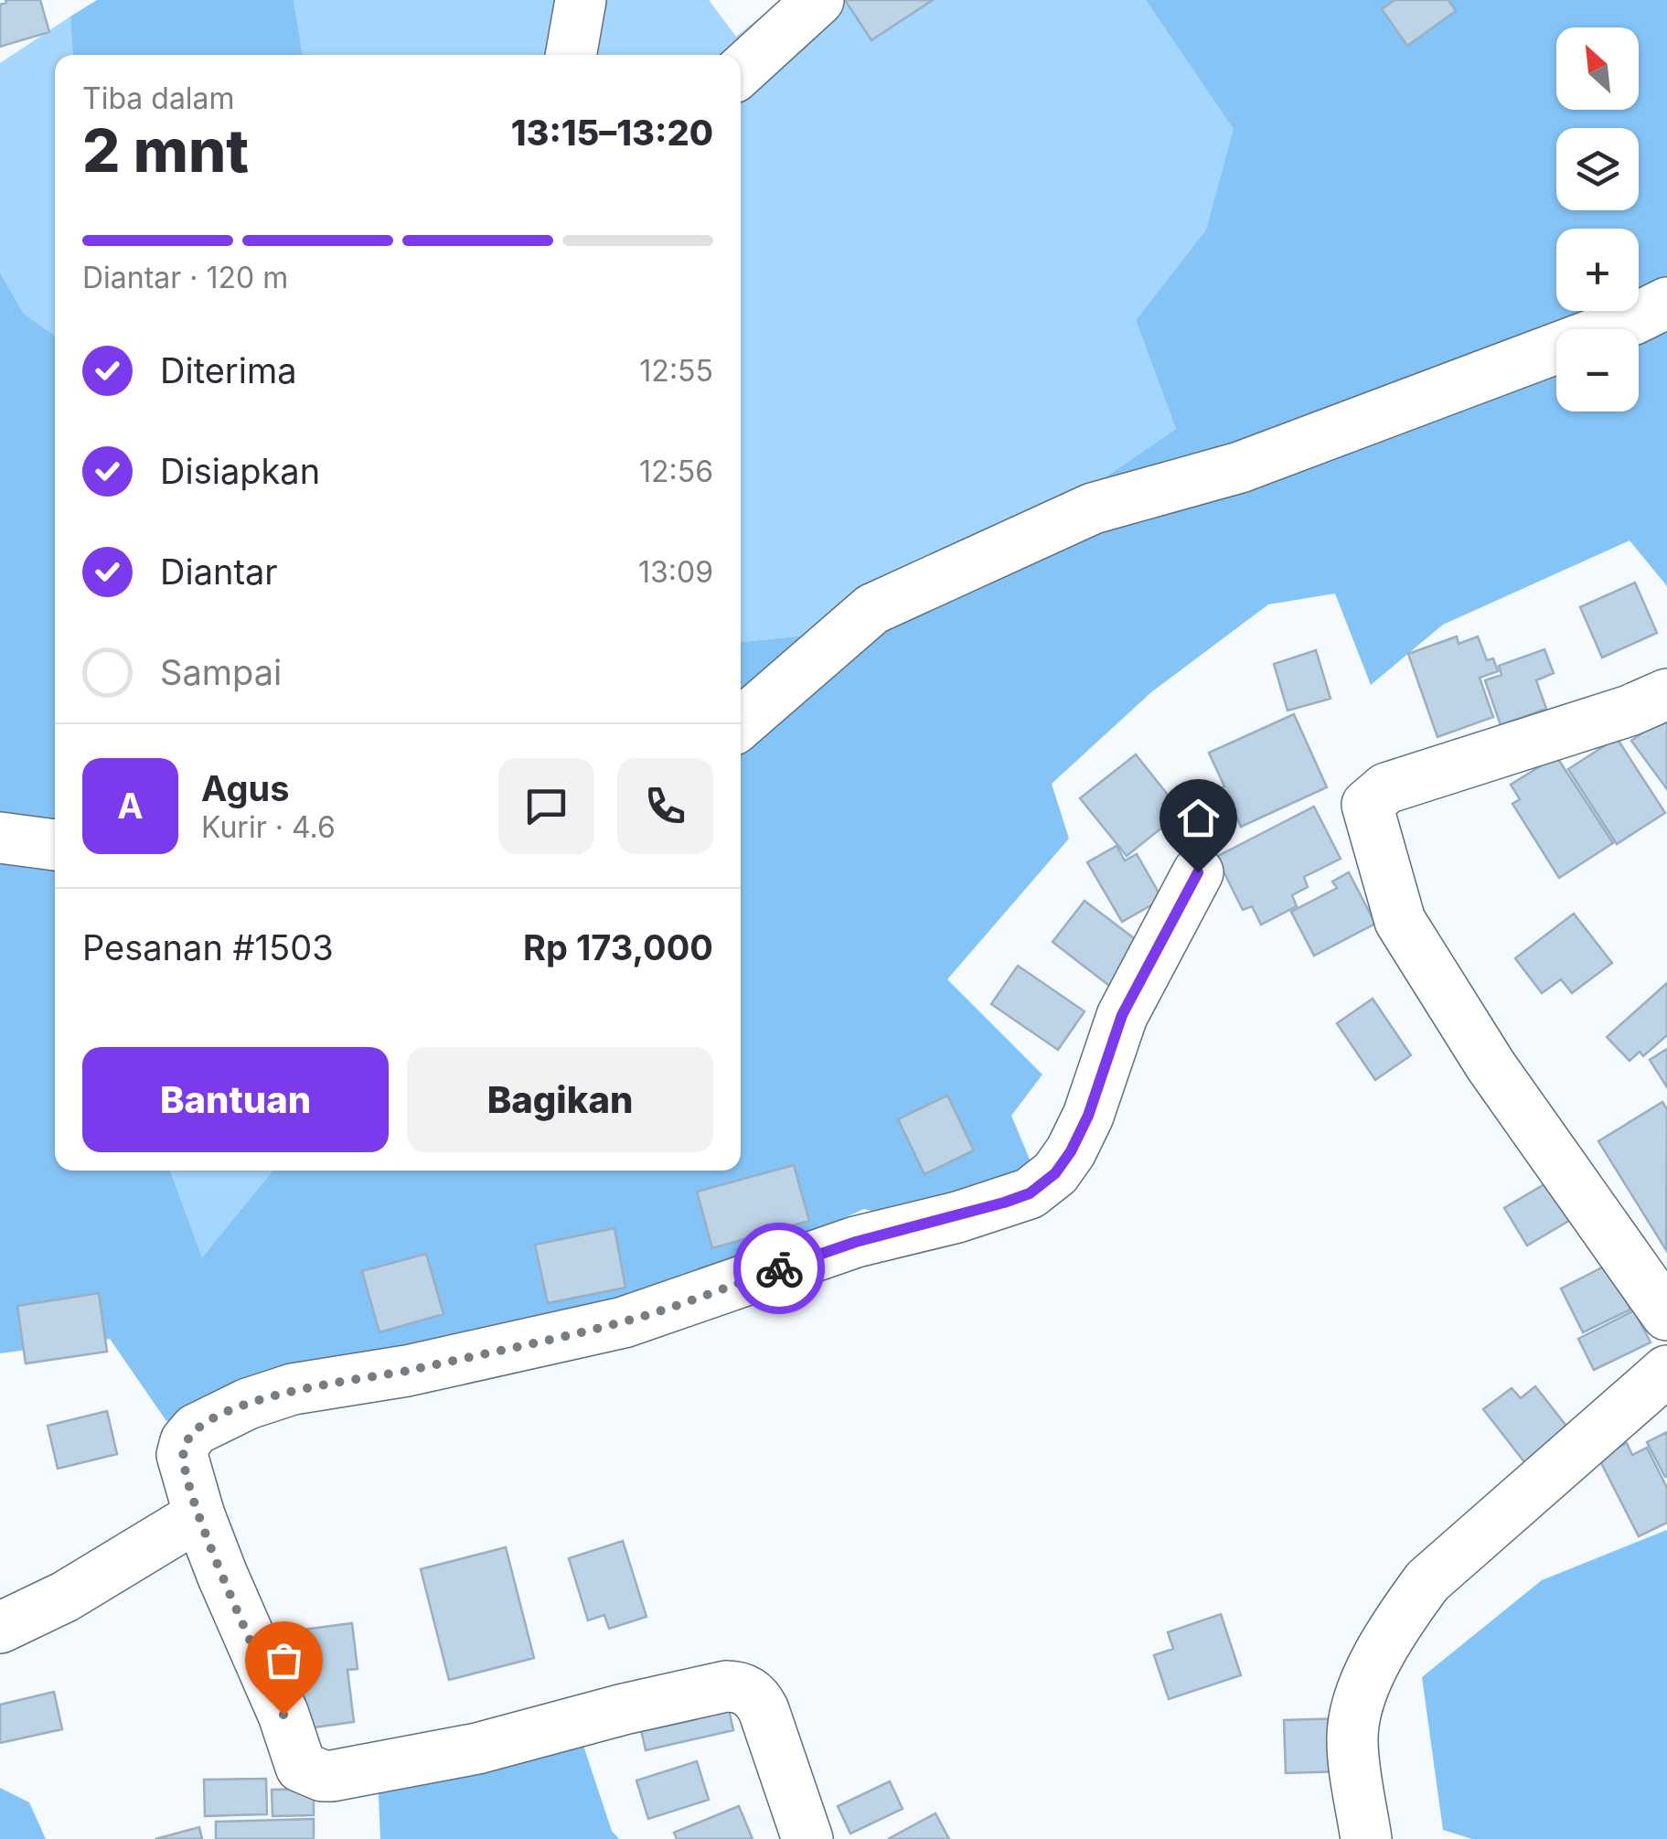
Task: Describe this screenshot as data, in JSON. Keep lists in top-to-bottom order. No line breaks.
{"north":"top left","page":{"map_buttons":["+","−"],"heading":["2 mnt","Tiba dalam","13:15–13:20"],"panel":["Agus","Kurir · 4.6","Pesanan #1503","Rp 173,000"],"bar":"Diantar · 120 m","list":[["Diterima","12:55"],["Disiapkan","12:56"],["Diantar","13:09"],"Sampai"],"round":"A","buttons":["Bantuan","Bagikan"]}}
